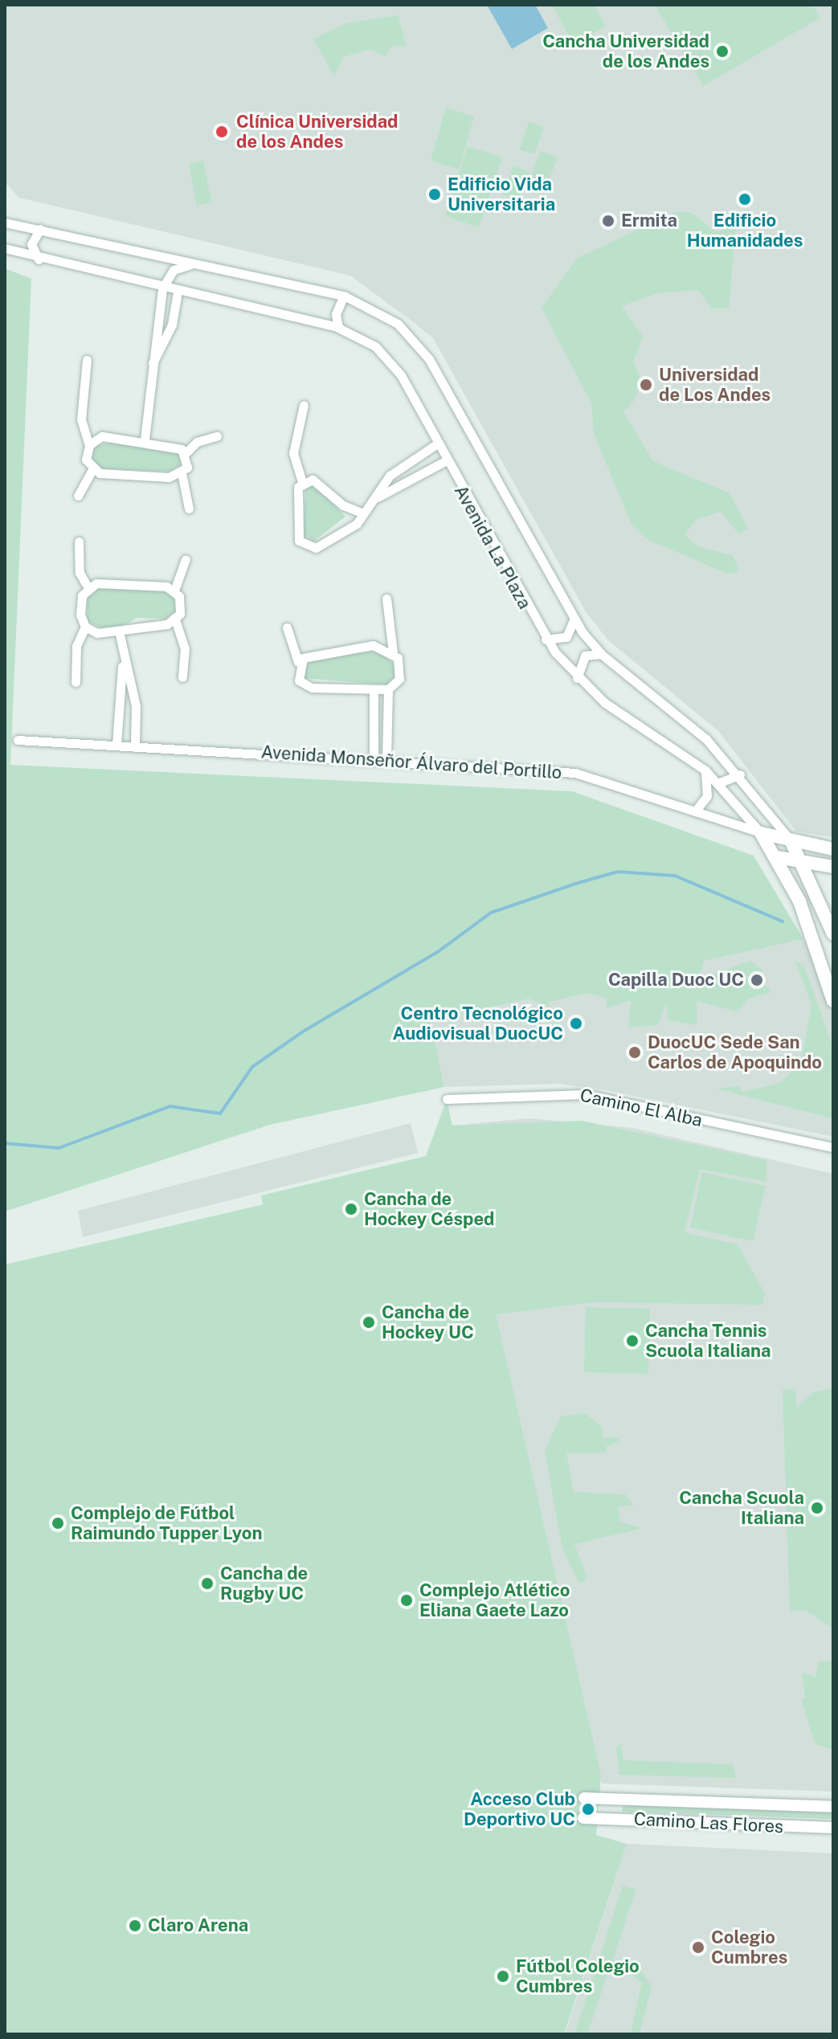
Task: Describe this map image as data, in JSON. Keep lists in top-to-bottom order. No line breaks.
{"streets":{"main road":["Avenida La Plaza","Avenida Monseñor Álvaro del Portillo"],"street":["Camino El Alba","Camino Las Flores"]},"crossings":[["Avenida La Plaza","Avenida Monseñor Álvaro del Portillo"]],"places":["Cancha Universidad de los Andes","Clínica Universidad de los Andes","Edificio Vida Universitaria","Edificio Humanidades","Ermita","Universidad de Los Andes","Capilla Duoc UC","Centro Tecnológico Audiovisual DuocUC","DuocUC Sede San Carlos de Apoquindo","Cancha de Hockey Césped","Cancha de Hockey UC","Cancha Tennis Scuola Italiana","Cancha Scuola Italiana","Complejo de Fútbol Raimundo Tupper Lyon","Cancha de Rugby UC","Complejo Atlético Eliana Gaete Lazo","Acceso Club Deportivo UC","Claro Arena","Colegio Cumbres","Fútbol Colegio Cumbres"]}
